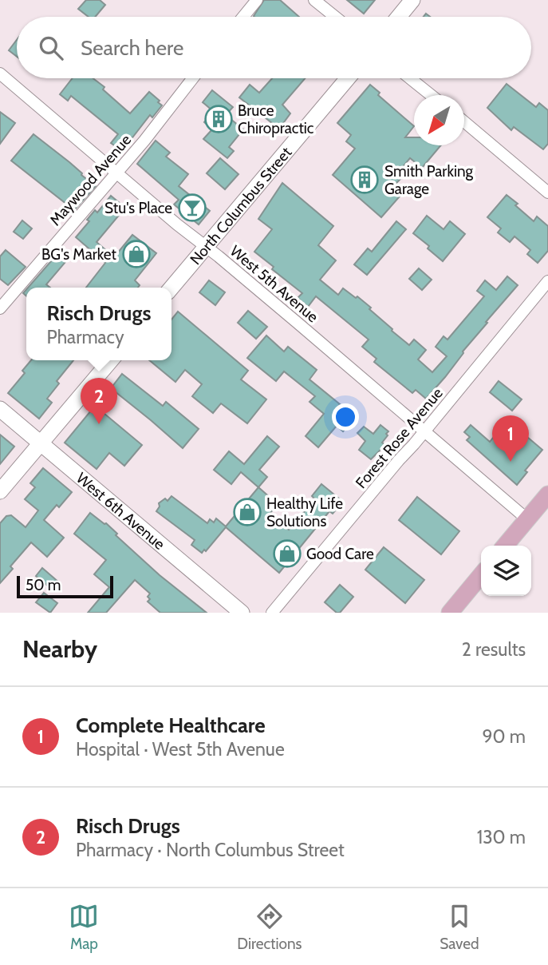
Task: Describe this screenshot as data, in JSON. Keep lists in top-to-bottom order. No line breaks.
{"streets":{"main road":["North Columbus Street","West 6th Avenue"],"street":["Maywood Avenue","West 5th Avenue","Forest Rose Avenue"]},"crossings":[["Maywood Avenue","West 5th Avenue"],["North Columbus Street","West 5th Avenue"],["West 5th Avenue","Forest Rose Avenue"]],"places":{"building":["Bruce Chiropractic","Smith Parking Garage"],"bar":["Stu's Place"],"shop":["BG's Market","Healthy Life Solutions","Good Care"]},"scale_bar":"50 m","north":"bottom left","page":{"search":"Search here","popup":["Risch Drugs","Pharmacy"],"pins":["2","1"],"scale":"50 m","heading":["Nearby","2 results"],"list":[{"mark":"1","name":"Complete Healthcare","note":"Hospital · West 5th Avenue","value":"90 m"},{"mark":"2","name":"Risch Drugs","note":"Pharmacy · North Columbus Street","value":"130 m"}],"nav":["Map","Directions","Saved"]}}
